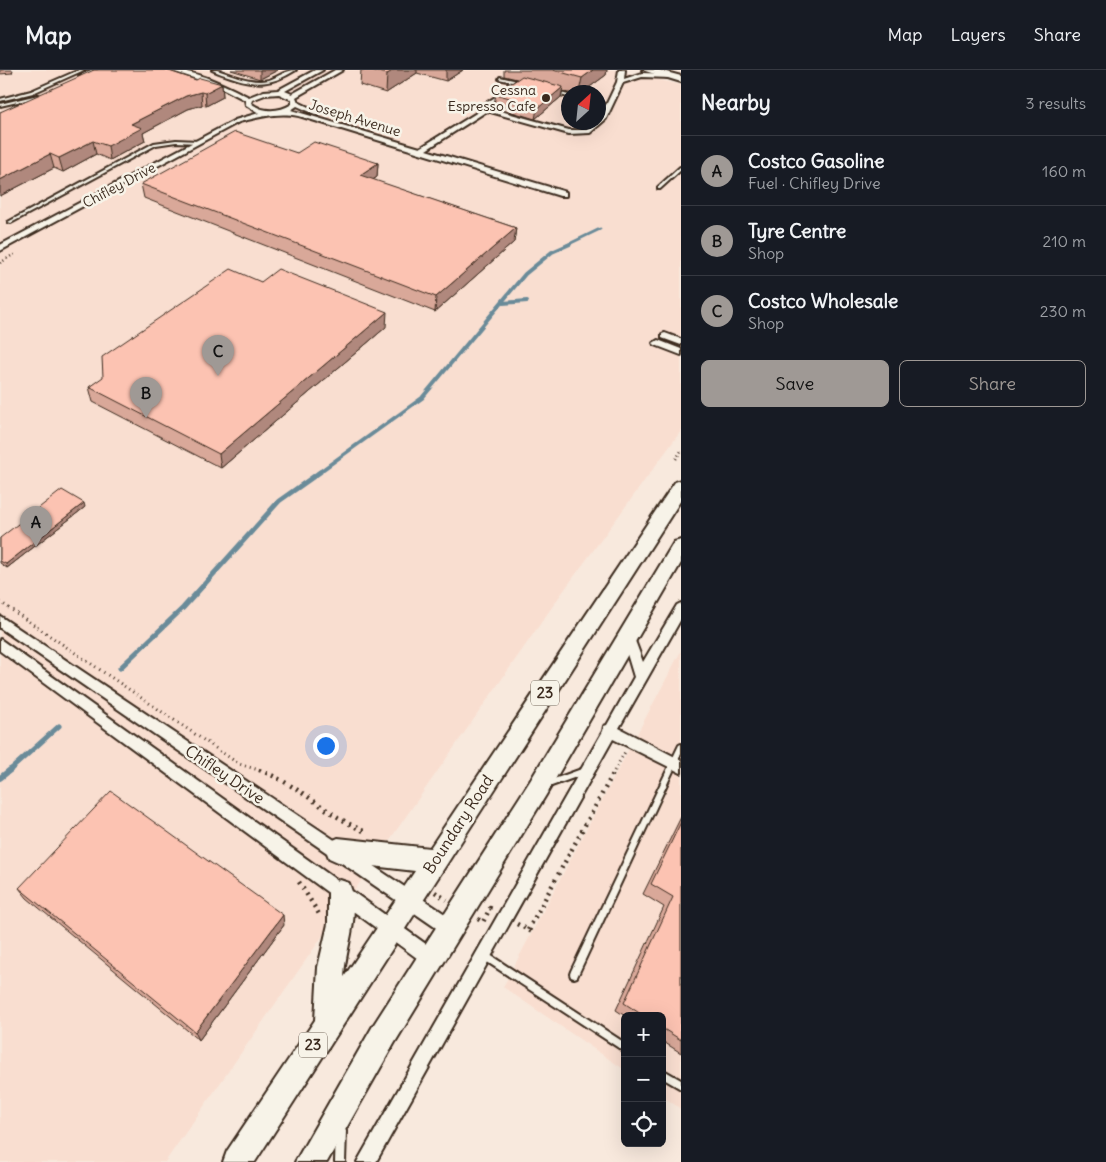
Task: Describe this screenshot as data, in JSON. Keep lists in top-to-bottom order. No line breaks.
{"streets":{"main road":["23","Boundary Road"],"street":["Joseph Avenue","Chifley Drive"]},"crossings":[["Chifley Drive","23"],["Chifley Drive","Boundary Road"]],"places":["Cessna Espresso Cafe"],"north":"top right","page":{"header":"Map","nav":["Map","Layers","Share"],"heading":["Nearby","3 results"],"list":[{"mark":"A","name":"Costco Gasoline","note":"Fuel · Chifley Drive","value":"160 m"},{"mark":"B","name":"Tyre Centre","note":"Shop","value":"210 m"},{"mark":"C","name":"Costco Wholesale","note":"Shop","value":"230 m"}],"pins":["C","B","A"],"buttons":["Save","Share"],"map_buttons":["+","−"]}}
